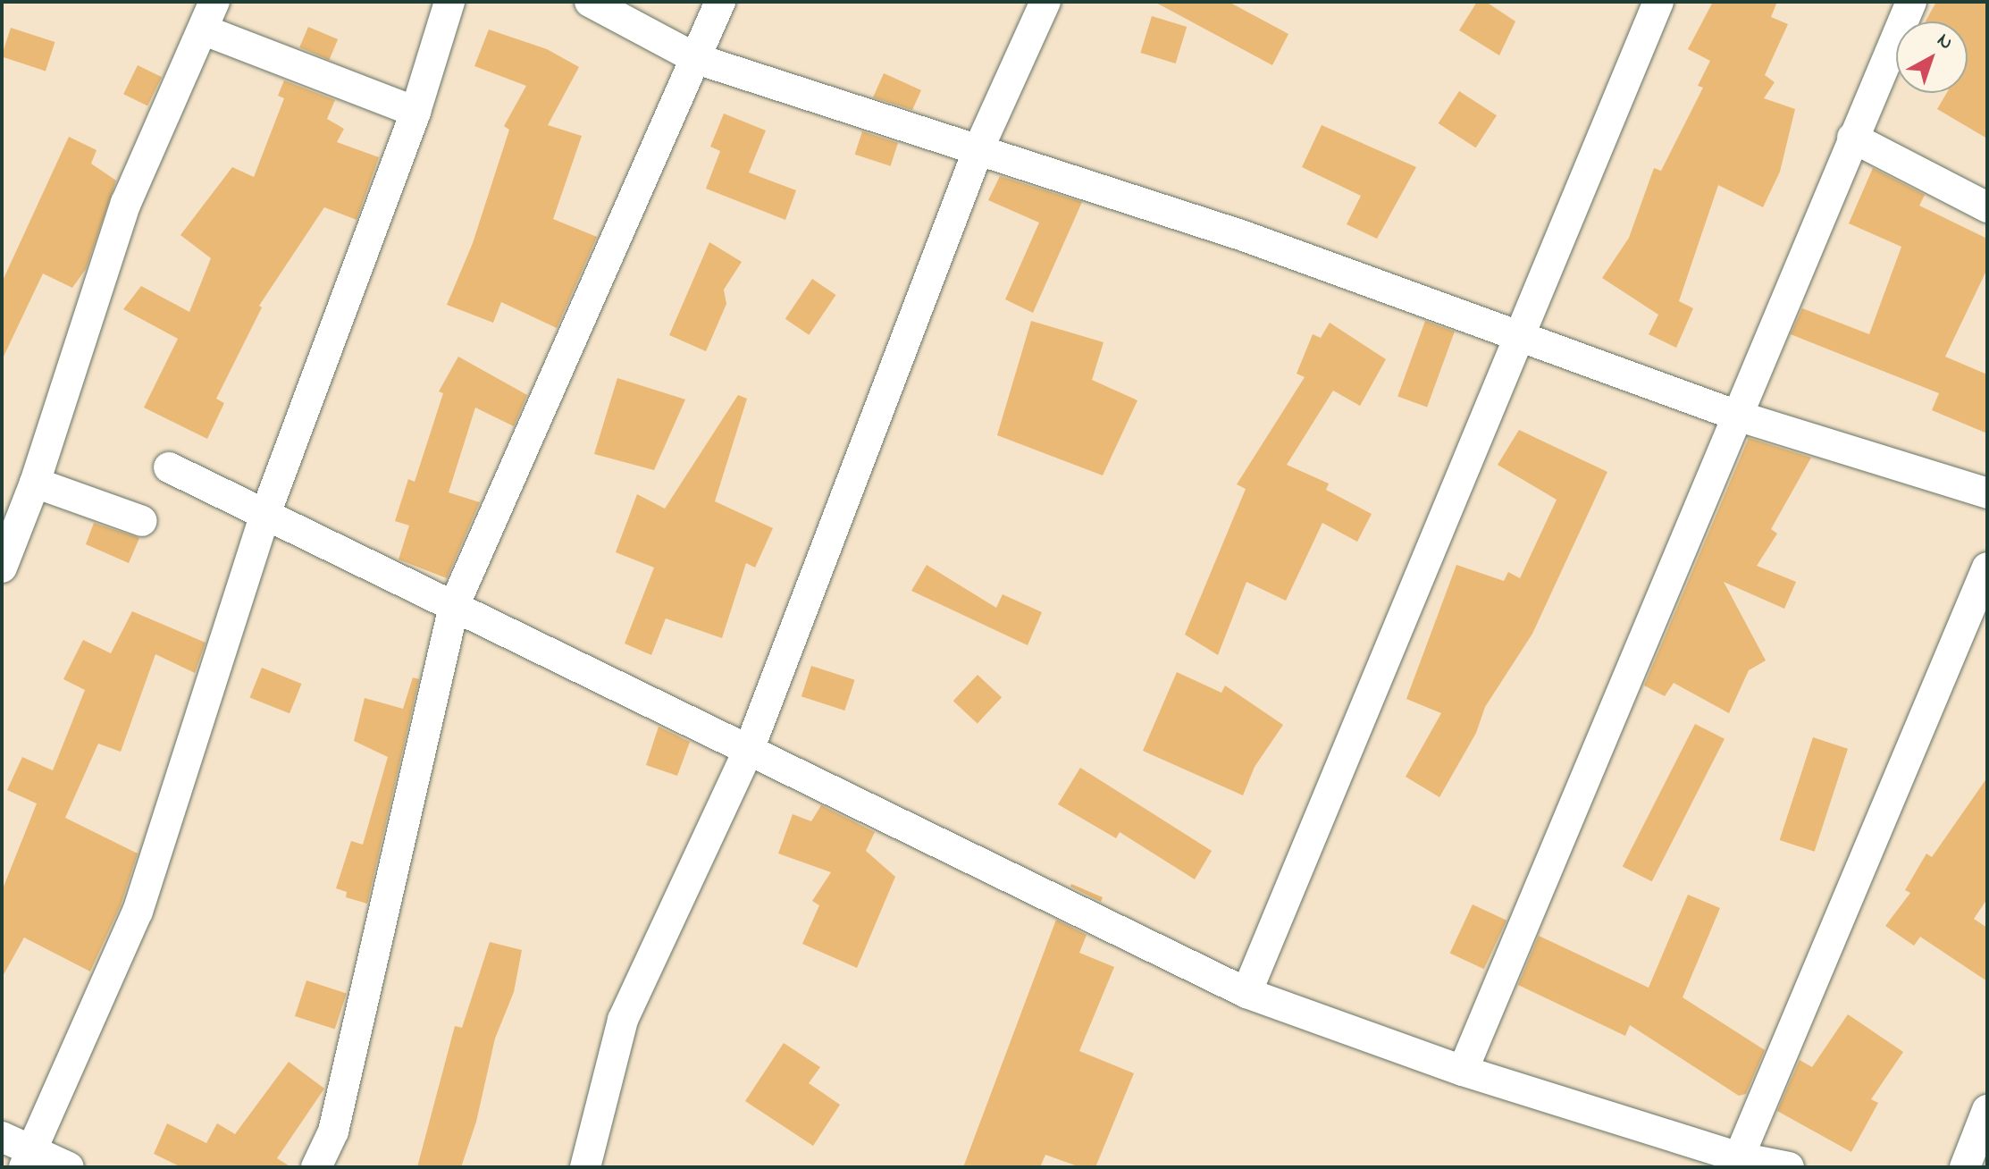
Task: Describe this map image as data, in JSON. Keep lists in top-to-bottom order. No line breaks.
{"north":"top right"}
